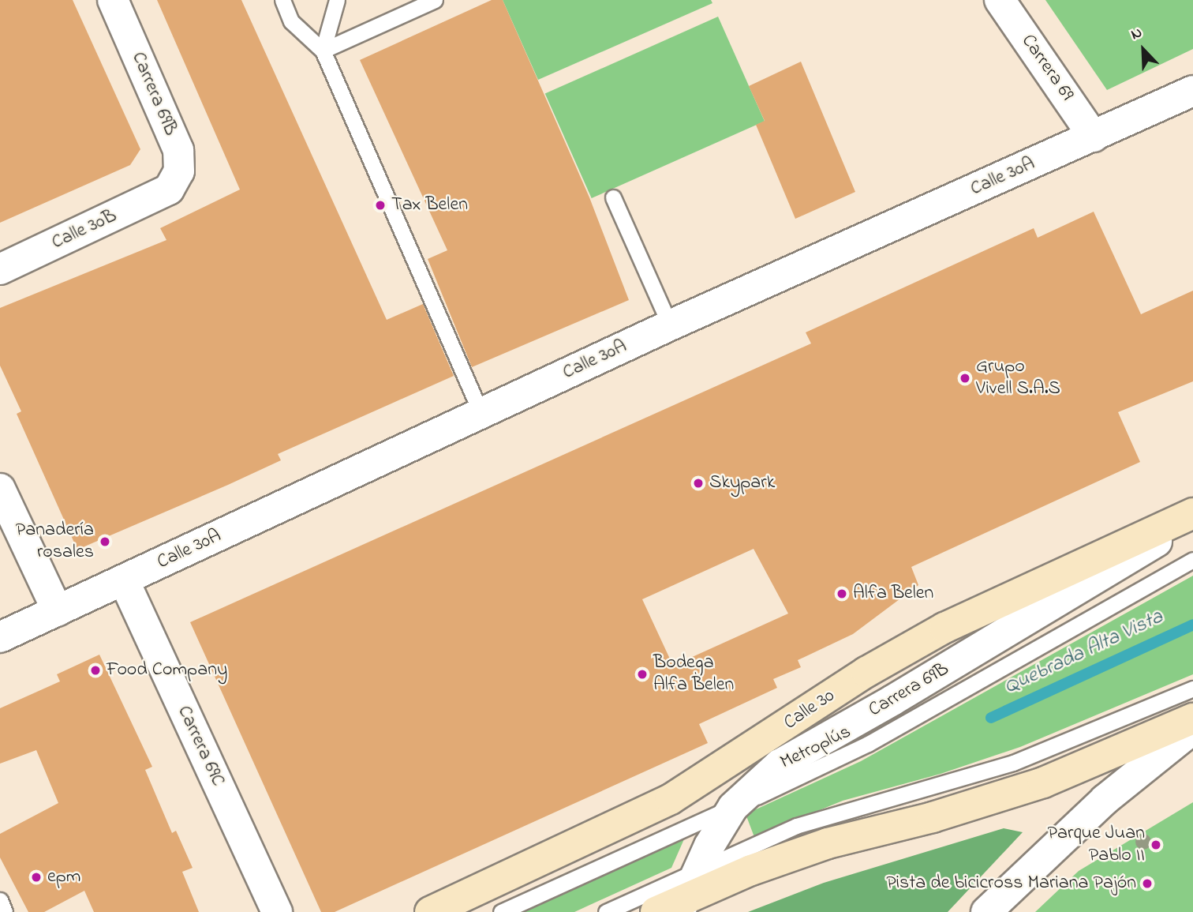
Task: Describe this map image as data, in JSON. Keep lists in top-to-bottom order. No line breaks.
{"streets":{"main road":["Calle 30"],"street":["Carrera 69","Carrera 69B","Calle 30A","Calle 30B","Carrera 69C"],"lane":["Metroplús"]},"crossings":[["Carrera 69","Calle 30A"],["Carrera 69B","Calle 30B"],["Carrera 69B","Metroplús"],["Calle 30A","Carrera 69C"]],"water":["Quebrada Alta Vista"],"places":["Tax Belen","Grupo Vivell S.A.S","Skypark","Panadería rosales","Alfa Belen","Food Company","Bodega Alfa Belen","Parque Juan Pablo II","epm","Pista de bicicross Mariana Pajón"],"north":"top left"}
